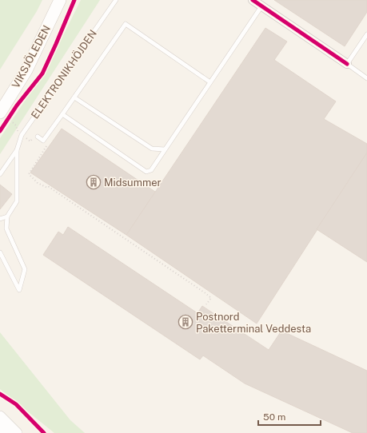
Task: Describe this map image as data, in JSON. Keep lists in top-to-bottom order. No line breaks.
{"streets":{"main road":["VIKSJÖLEDEN"],"lane":["ELEKTRONIKHÖJDEN"]},"places":{"building":["Midsummer","Postnord Paketterminal Veddesta"]},"scale_bar":"50 m"}
